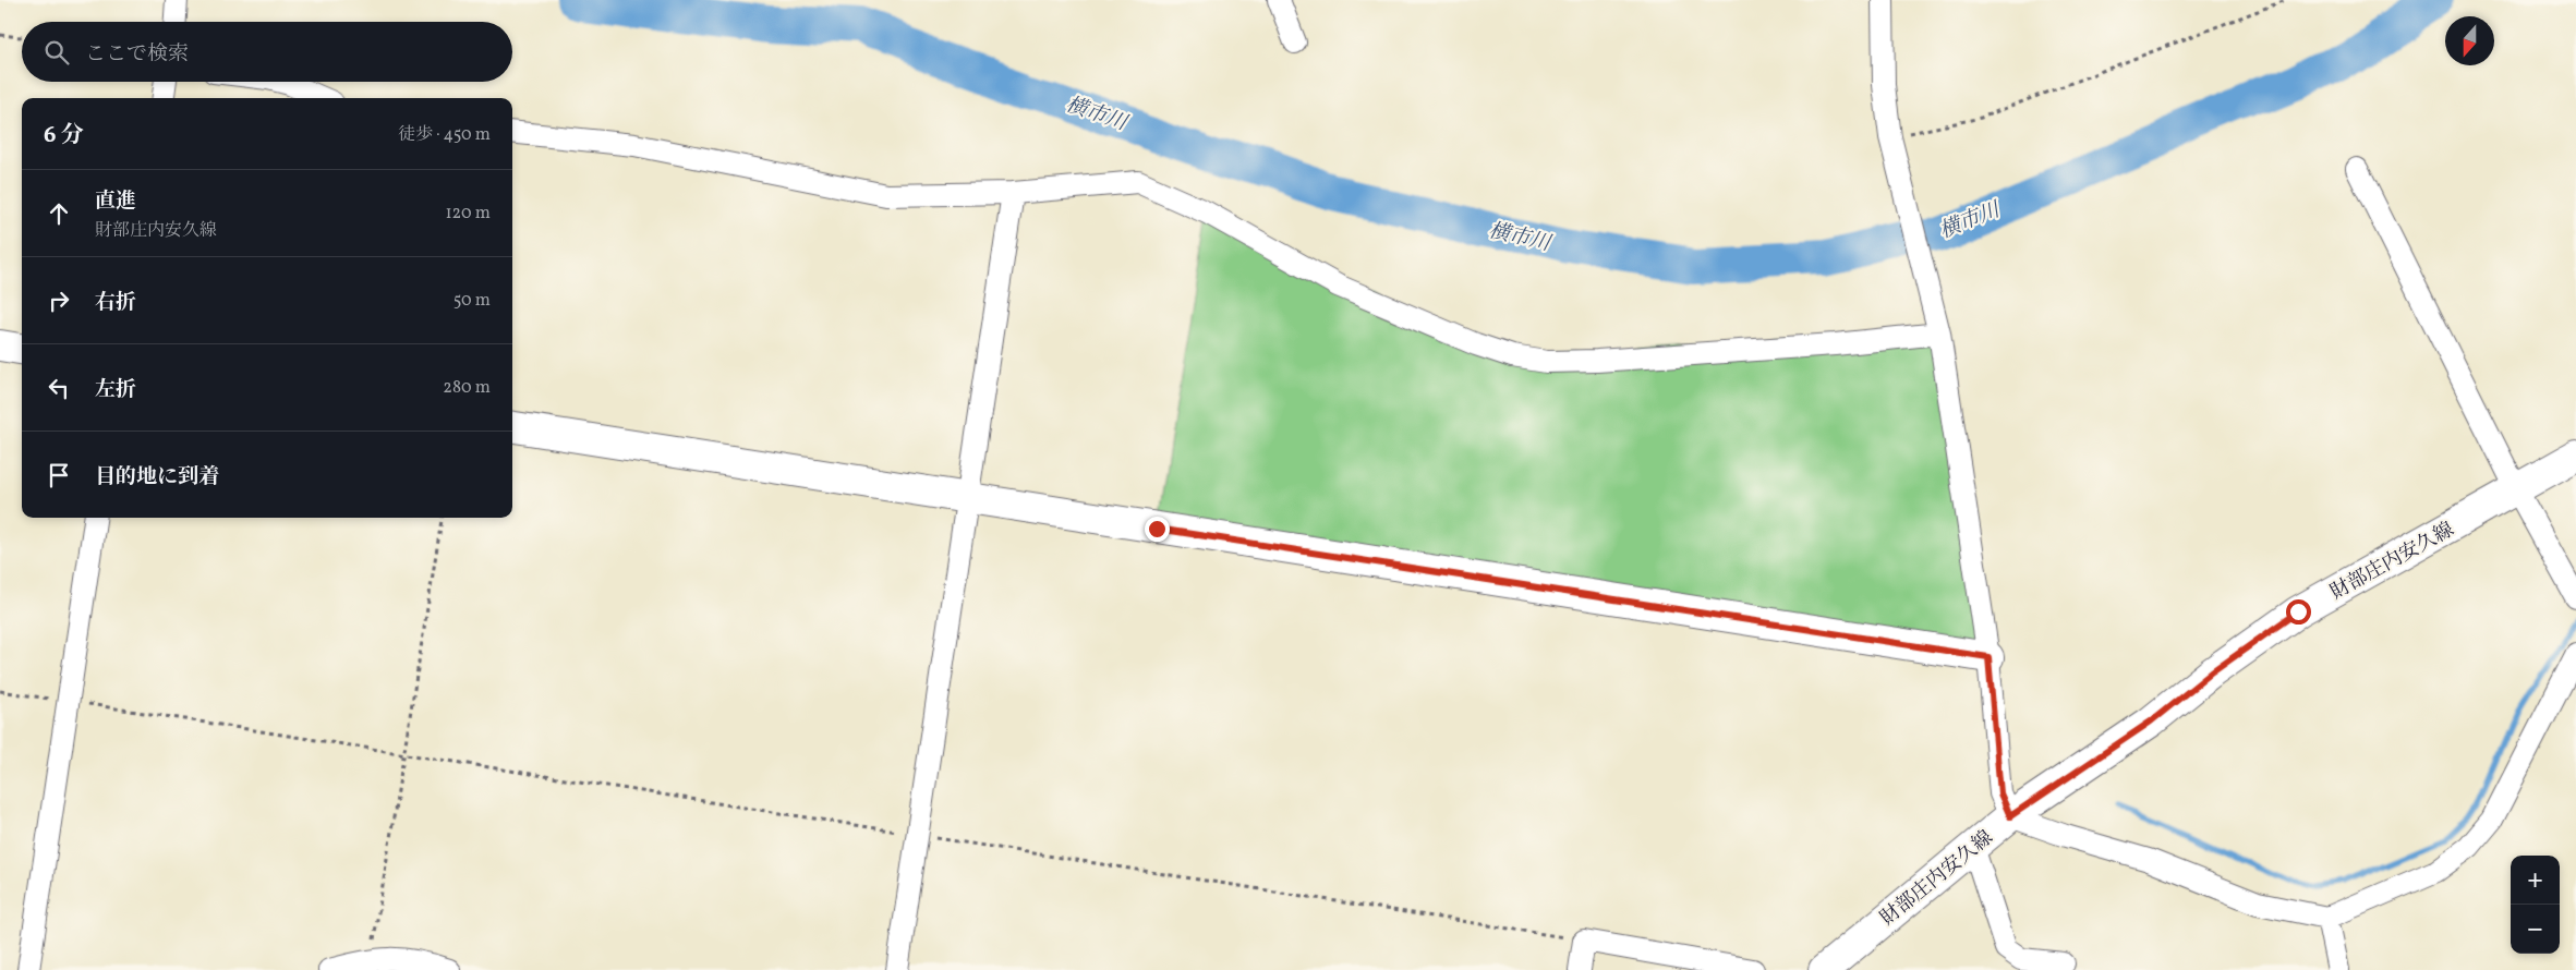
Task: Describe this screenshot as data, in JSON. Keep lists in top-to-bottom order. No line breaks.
{"streets":{"street":["財部庄内安久線"]},"water":["横市川"],"north":"bottom","page":{"search":"ここで検索","heading":["6 分","徒歩 · 450 m"],"list":[["直進","財部庄内安久線","120 m"],["右折","50 m"],["左折","280 m"],"目的地に到着"],"map_buttons":["+","−"]}}
